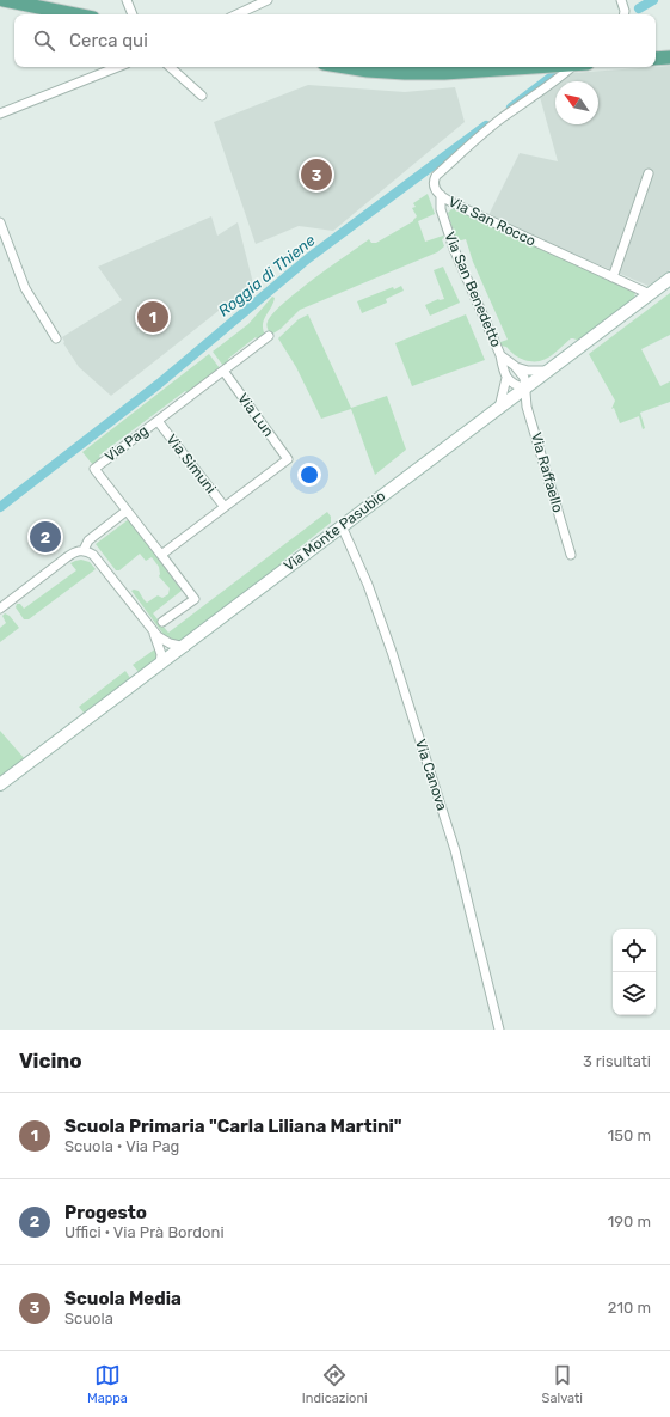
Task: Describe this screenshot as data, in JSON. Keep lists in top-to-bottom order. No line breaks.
{"streets":{"main road":["Via Monte Pasubio"],"street":["Via San Rocco","Via San Benedetto","Via Lun","Via Pag","Via Simuni","Via Raffaello","Via Canova"]},"crossings":[["Via San Rocco","Via San Benedetto"],["Via San Rocco","Via Monte Pasubio"],["Via Lun","Via Pag"],["Via Lun","Via Simuni"],["Via Pag","Via Simuni"],["Via Raffaello","Via Monte Pasubio"],["Via Monte Pasubio","Via Canova"]],"water":["Roggia di Thiene"],"north":"top left","page":{"search":"Cerca qui","pins":["3","1","2"],"heading":["Vicino","3 risultati"],"list":[{"mark":"1","name":"Scuola Primaria \"Carla Liliana Martini\"","note":"Scuola · Via Pag","value":"150 m"},{"mark":"2","name":"Progesto","note":"Uffici · Via Prà Bordoni","value":"190 m"},{"mark":"3","name":"Scuola Media","note":"Scuola","value":"210 m"}],"nav":["Mappa","Indicazioni","Salvati"]}}
